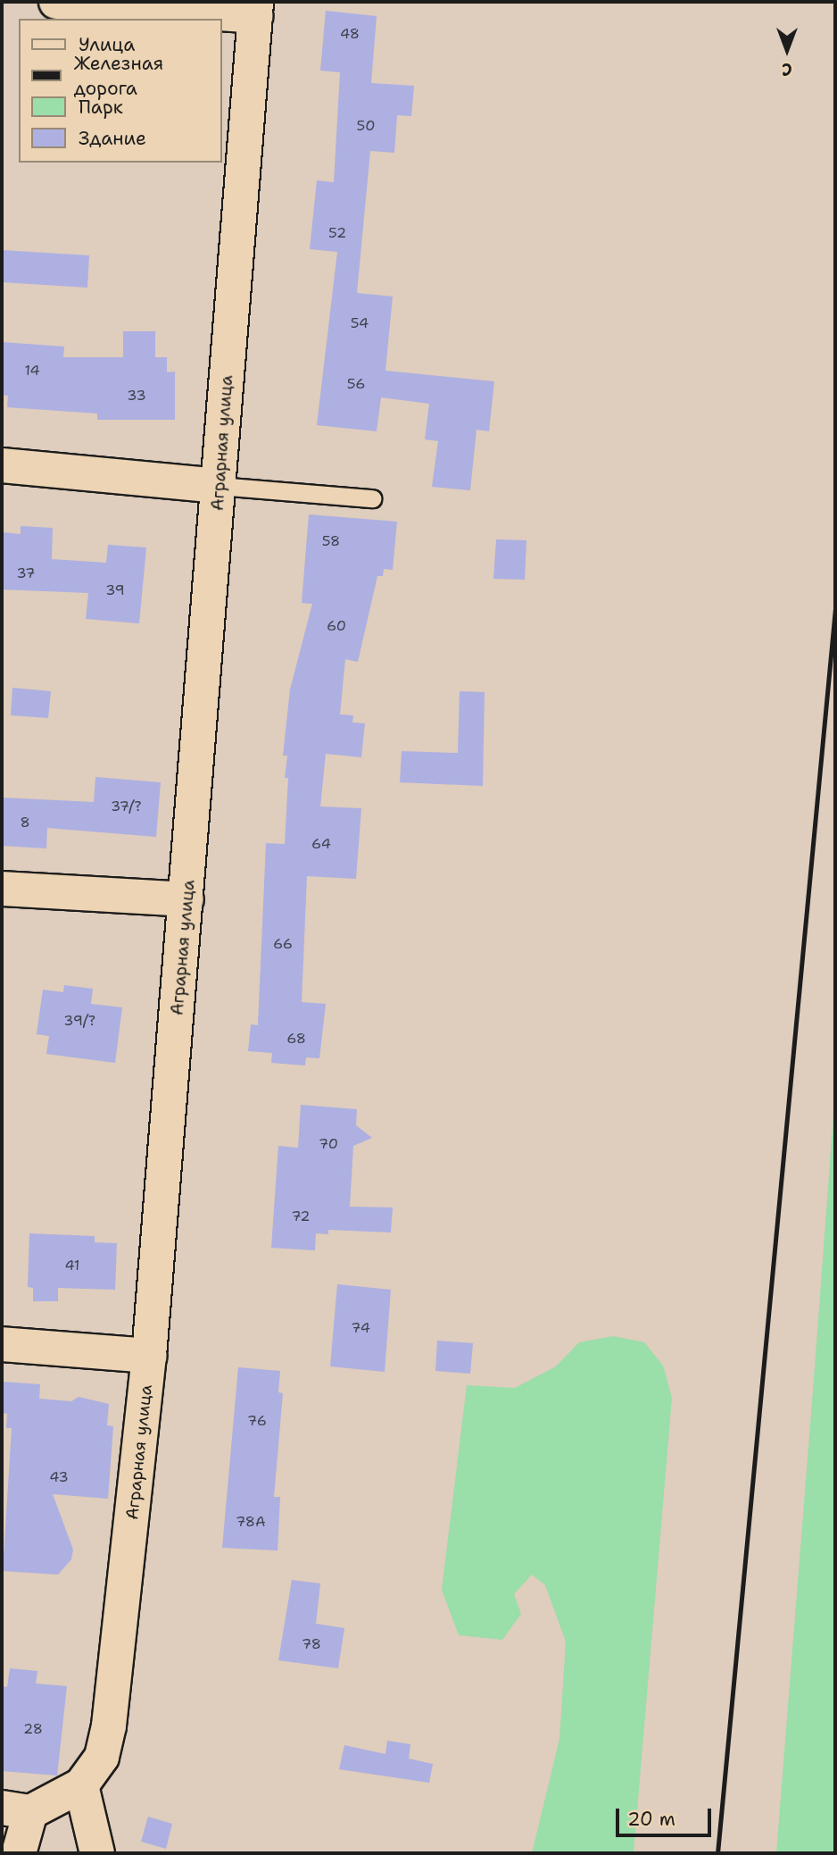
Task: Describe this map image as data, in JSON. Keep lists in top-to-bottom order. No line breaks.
{"streets":{"street":["Аграрная улица"]},"house_numbers":["48","50","52","54","14","56","33","58","37","39","60","37/?","8","64","66","39/?","68","70","72","41","74","76","43","78А","78","28"],"legend":["Улица","Железная дорога","Парк","Здание"],"scale_bar":"20 m","north":"bottom"}
